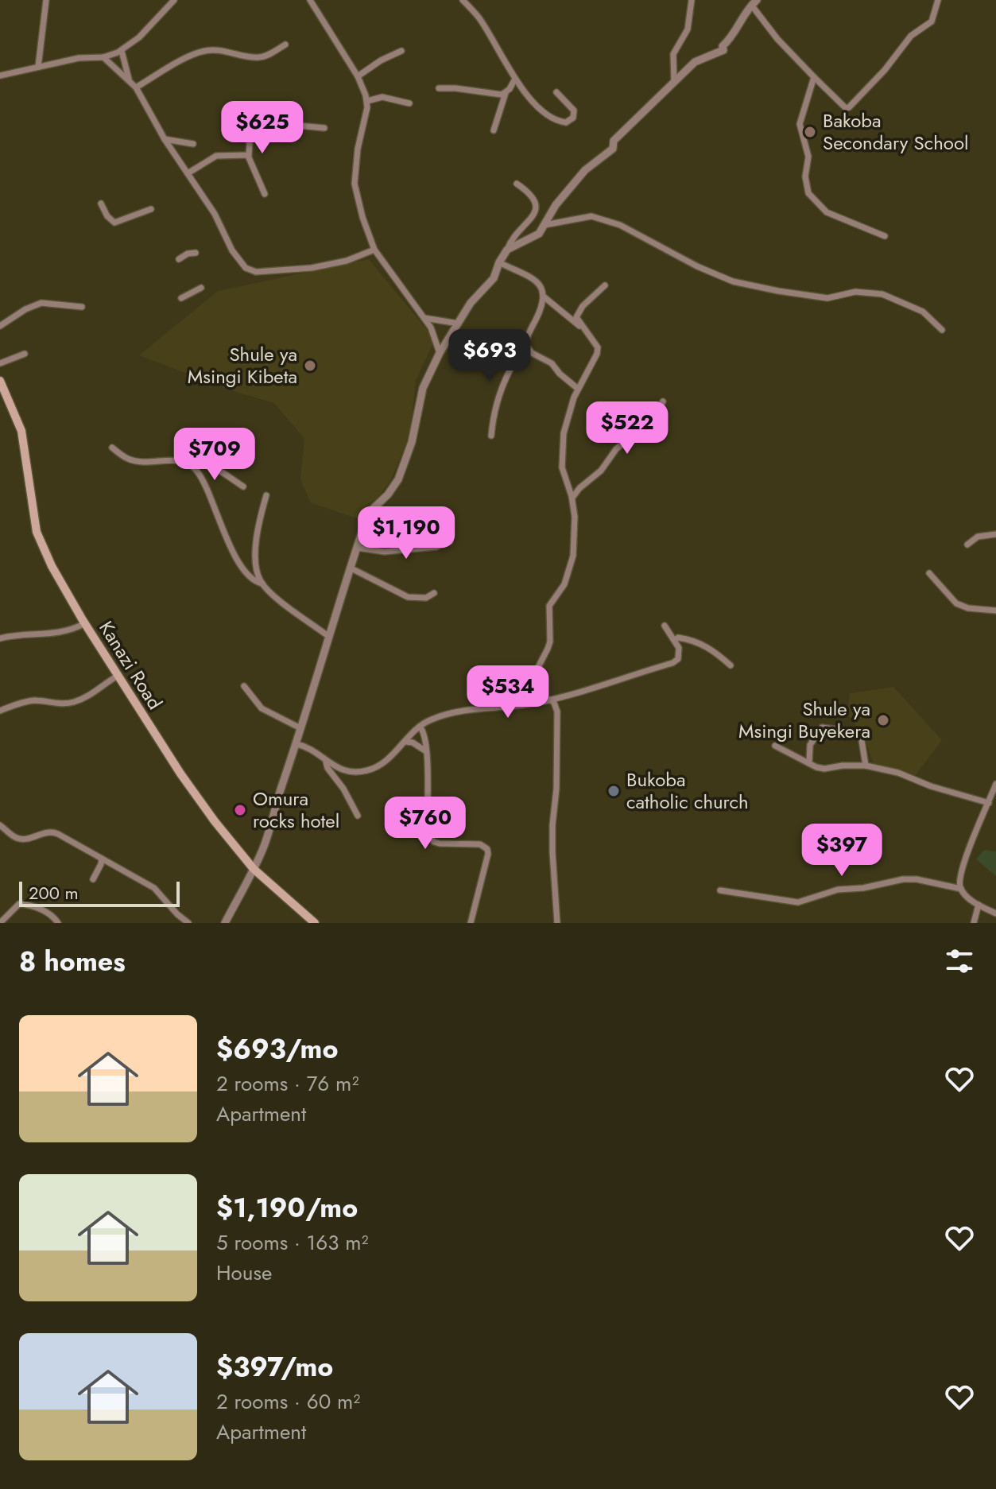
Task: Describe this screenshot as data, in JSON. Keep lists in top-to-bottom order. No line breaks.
{"streets":{"main road":["Kanazi Road"]},"places":["Bakoba Secondary School","Shule ya Msingi Kibeta","Shule ya Msingi Buyekera","Bukoba catholic church","Omura rocks hotel"],"scale_bar":"200 m","page":{"price":["$625","$693","$522","$709","$1,190","$534","$760","$397"],"scale":"200 m","heading":"8 homes","list":[{"name":"$693/mo","note":"2 rooms · 76 m² · Apartment"},{"name":"$1,190/mo","note":"5 rooms · 163 m² · House"},{"name":"$397/mo","note":"2 rooms · 60 m² · Apartment"}]}}
